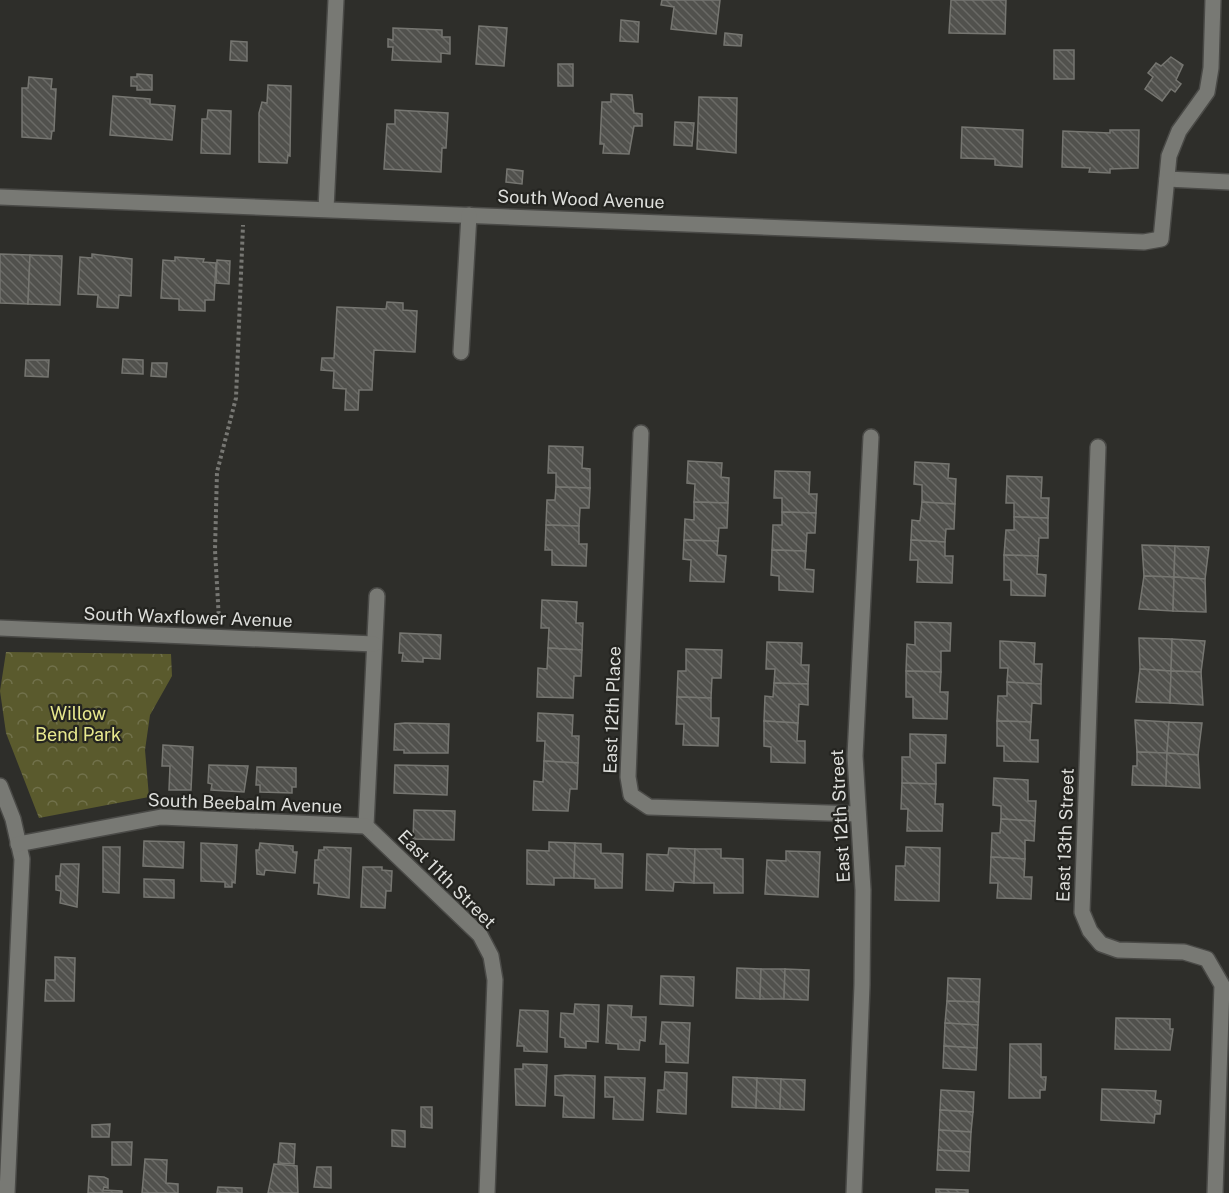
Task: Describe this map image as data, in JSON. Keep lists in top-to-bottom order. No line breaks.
{"streets":{"street":["South Wood Avenue","South Waxflower Avenue","East 12th Place","South Beebalm Avenue","East 12th Street","East 13th Street","East 11th Street"]},"crossings":[["East 12th Place","East 12th Street"],["South Beebalm Avenue","East 11th Street"]],"parks":["Willow Bend Park"]}
